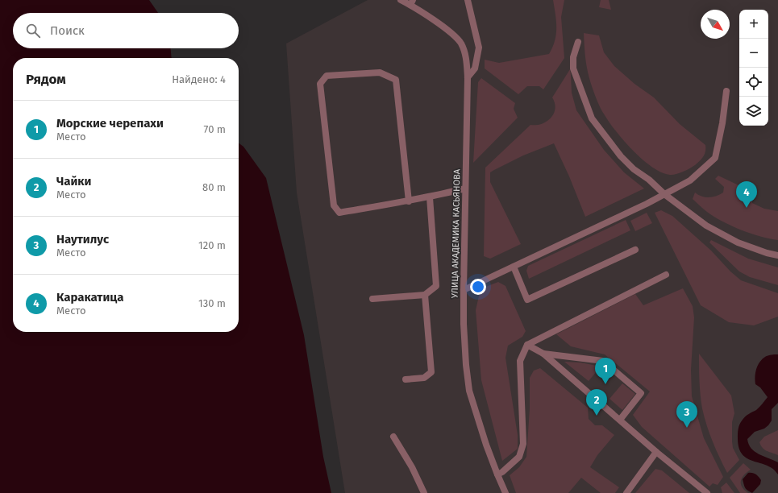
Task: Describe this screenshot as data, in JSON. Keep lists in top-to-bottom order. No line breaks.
{"streets":{"street":["УЛИЦА АКАДЕМИКА КАСЬЯНОВА"]},"north":"bottom right","page":{"map_buttons":["+","−"],"search":"Поиск","heading":["Рядом","Найдено: 4"],"list":[{"mark":"1","name":"Морские черепахи","note":"Место","value":"70 m"},{"mark":"2","name":"Чайки","note":"Место","value":"80 m"},{"mark":"3","name":"Наутилус","note":"Место","value":"120 m"},{"mark":"4","name":"Каракатица","note":"Место","value":"130 m"}],"pins":["4","1","2","3"]}}
